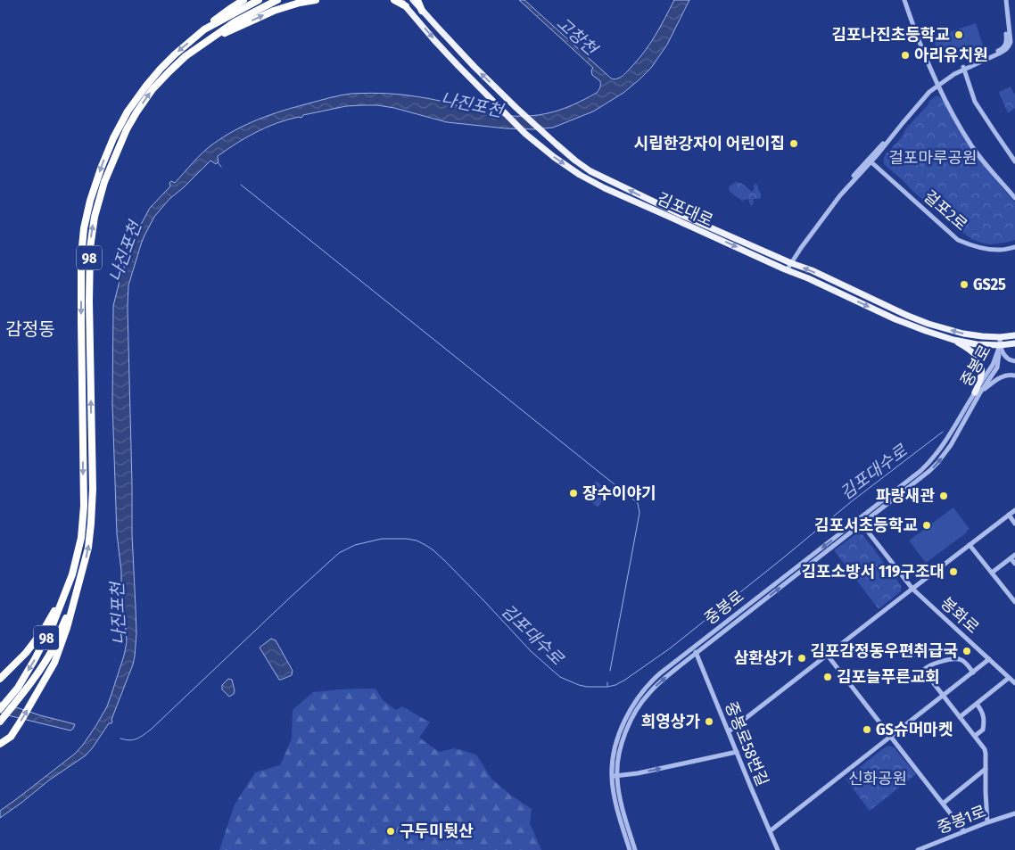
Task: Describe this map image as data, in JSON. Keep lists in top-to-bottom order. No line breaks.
{"streets":{"highway":["98"],"main road":["김포대로"],"street":["걸포2로","중봉로","봉화로","중봉로58번길","중봉1로"]},"crossings":[["김포대로","중봉로"],["중봉로","봉화로"],["중봉로","중봉로58번길"]],"districts":["감정동"],"water":["고창천","나진포천","김포대수로"],"parks":["걸포마루공원","신화공원"],"places":["김포나진초등학교","아리유치원","시립한강자이 어린이집","GS25","장수이야기","파랑새관","김포서초등학교","김포소방서 119구조대","김포감정동우편취급국","삼환상가","김포늘푸른교회","희영상가","GS슈머마켓","구두미뒷산"]}
